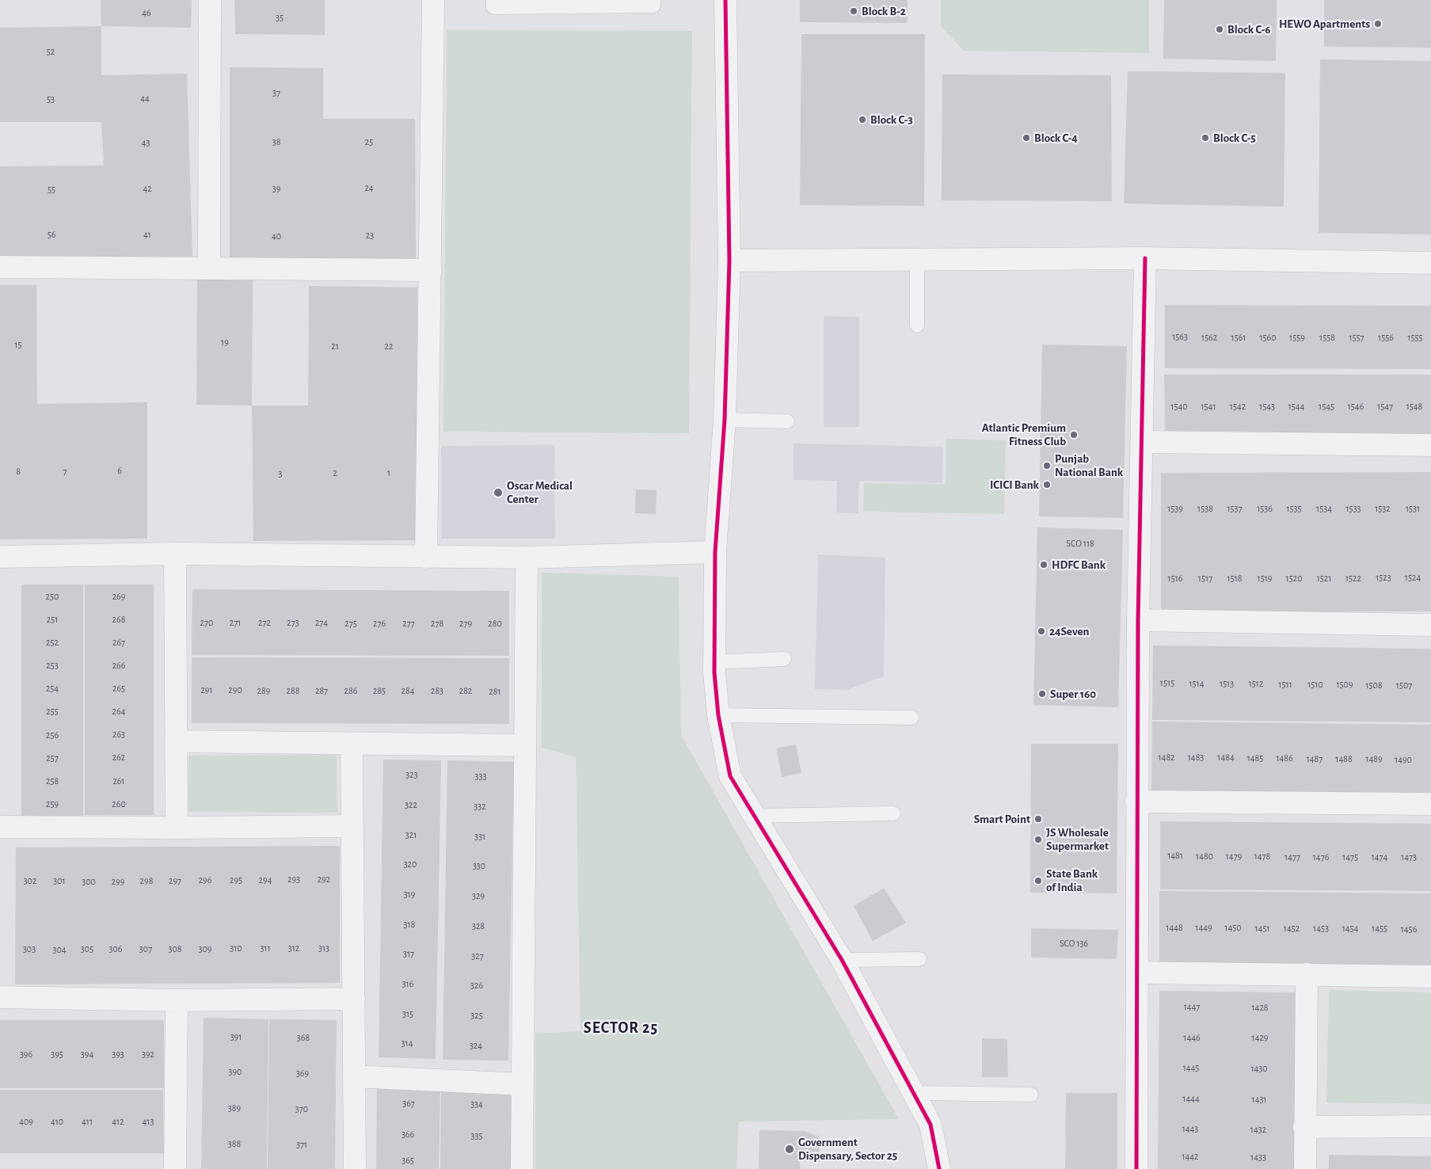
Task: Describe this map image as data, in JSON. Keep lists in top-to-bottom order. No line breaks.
{"districts":["SECTOR 25"],"places":["Block B-2","HEWO Apartments","Block C-6","Block C-3","Block C-4","Block C-5","Atlantic Premium Fitness Club","Punjab National Bank","ICICI Bank","Oscar Medical Center","HDFC Bank","24Seven","Super 160","Smart Point","JS Wholesale Supermarket","State Bank of India","Government Dispensary, Sector 25"],"house_numbers":["46","35","52","37","44","53","38","25","43","24","42","39","55","56","41","23","40","1563","1562","1561","1560","1559","1558","1557","1556","1555","19","15","21","22","1540","1541","1542","1543","1544","1545","1546","1547","1548","6","8","7","2","1","3","1539","1538","1537","1536","1535","1534","1533","1532","1531","SCO 118","1523","1524","1516","1517","1518","1519","1520","1521","1522","250","269","251","268","270","271","272","273","274","275","276","277","278","279","280","252","267","253","266","1515","1514","1513","1512","1511","1510","1509","1508","1507","254","265","291","290","289","288","287","286","285","284","283","282","281","255","264","263","256","262","1482","1483","1484","257","1485","1486","1487","1488","1489","1490","323","333","258","261","259","260","322","332","321","331","1481","1480","1479","1478","1477","1476","1475","1474","1473","320","330","293","292","296","295","294","302","301","298","297","300","299","319","329","318","328","1448","1449","1450","1451","1452","1453","1454","1455","1456","SCO 136","310","311","312","313","303","305","306","307","308","309","304","317","327","316","326","1447","1428","315","325","391","368","1446","1429","314","324","396","395","394","393","392","1445","1430","390","369","1444","1431","367","334","389","370","409","410","411","412","413","1443","1432","366","335","388","371","1442","1433","365"]}
